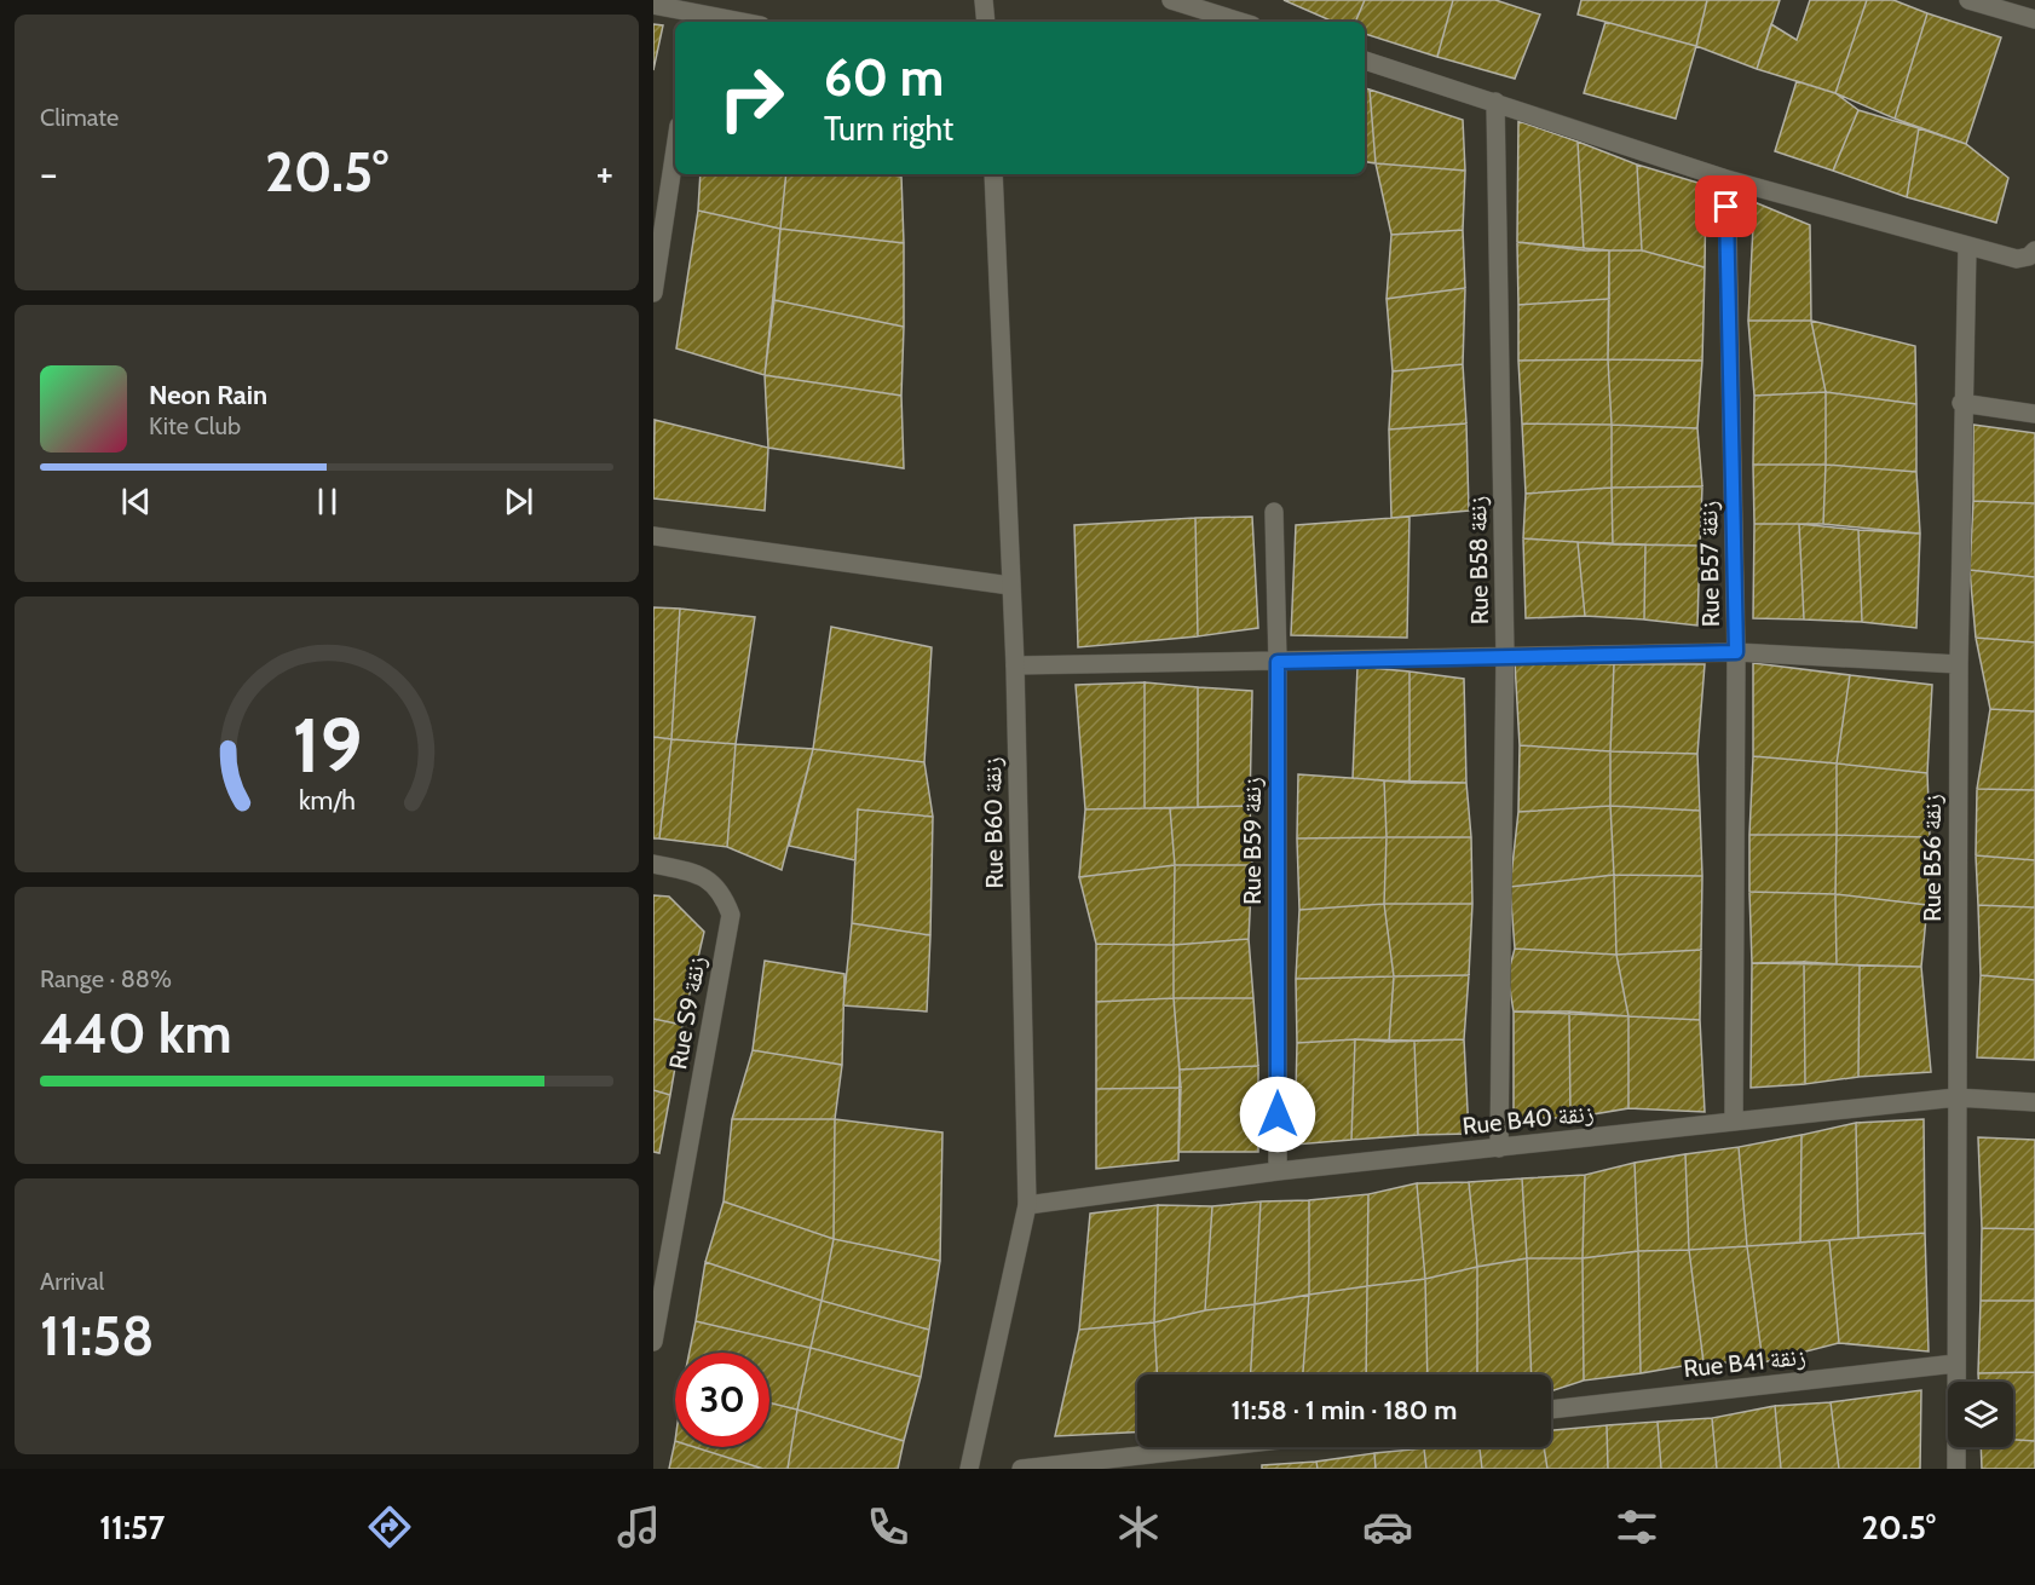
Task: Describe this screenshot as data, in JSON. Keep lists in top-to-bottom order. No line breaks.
{"streets":{"street":["Rue B58 زنقة","Rue B57 زنقة","Rue B60 زنقة","Rue B59 زنقة","Rue B56 زنقة","Rue S9 زنقة","Rue B40 زنقة","Rue B41 زنقة"]},"crossings":[["Rue B58 زنقة","Rue B40 زنقة"],["Rue B57 زنقة","Rue B40 زنقة"],["Rue B60 زنقة","Rue B40 زنقة"],["Rue B59 زنقة","Rue B40 زنقة"],["Rue B56 زنقة","Rue B40 زنقة"],["Rue B56 زنقة","Rue B41 زنقة"]],"page":{"tile":["Climate",["Range · 88%","440 km"],["Arrival","11:58"]],"turn":["60 m","Turn right"],"heat":["−","20.5°","+"],"song":["Neon Rain","Kite Club"],"limit":"30","trip":"11:58 · 1 min · 180 m","tabs":["11:57","20.5°"],"gauge":["19","km/h"]}}
